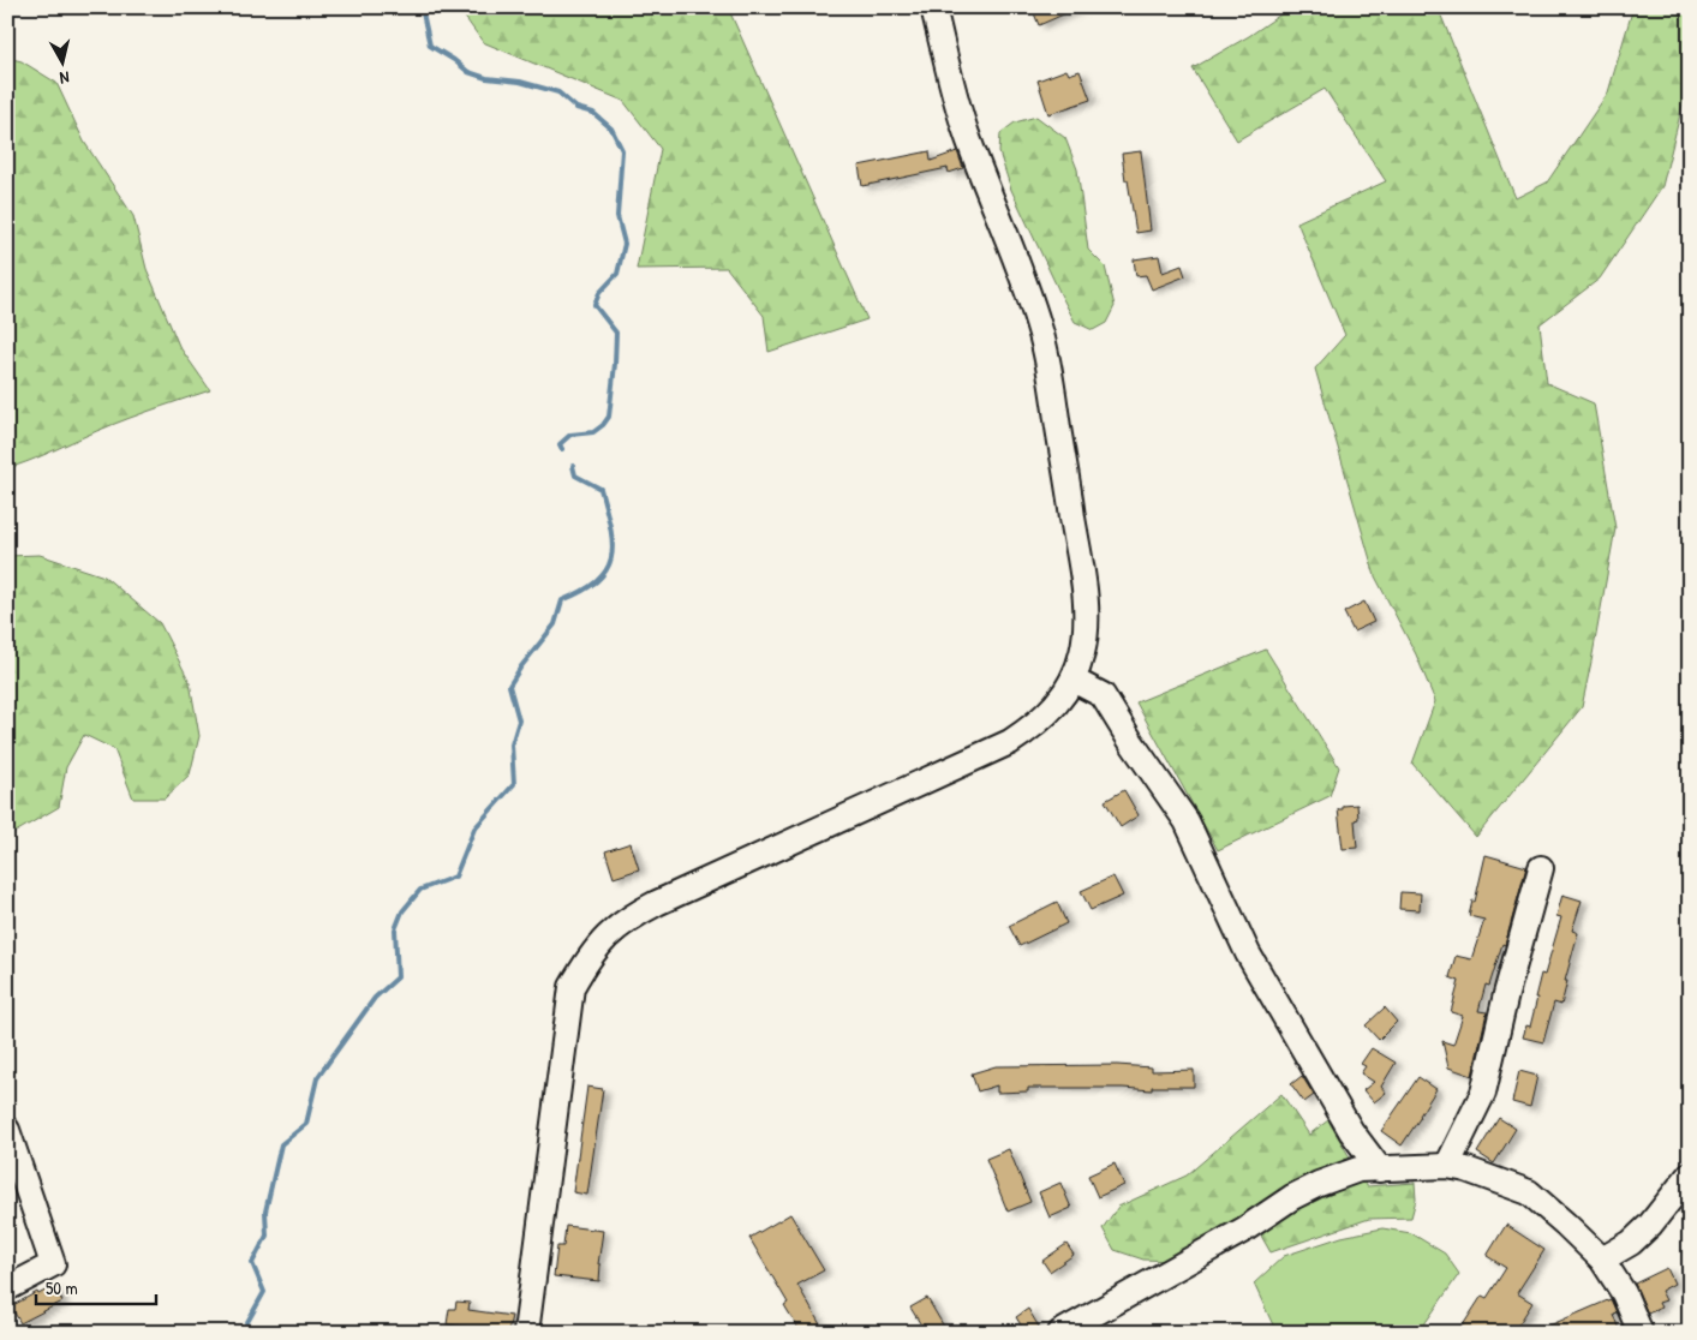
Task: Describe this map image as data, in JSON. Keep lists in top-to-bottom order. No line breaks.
{"scale_bar":"50 m","north":"bottom"}
